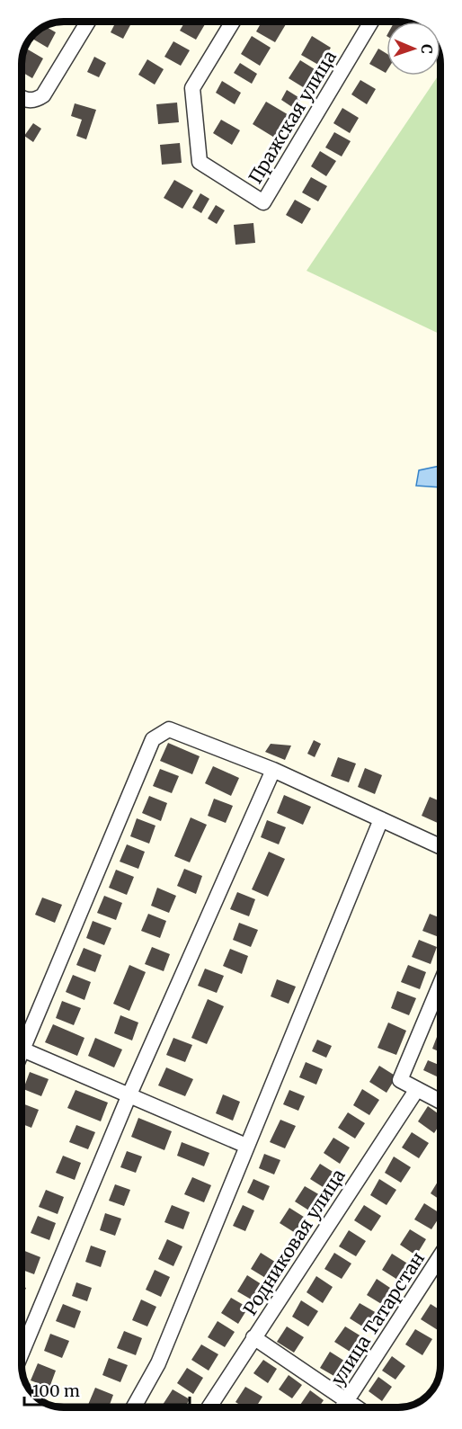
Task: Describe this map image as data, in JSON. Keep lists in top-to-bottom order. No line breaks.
{"streets":{"street":["Пражская улица","Родниковая улица","улица Татарстан"]},"scale_bar":"100 m","north":"right"}
